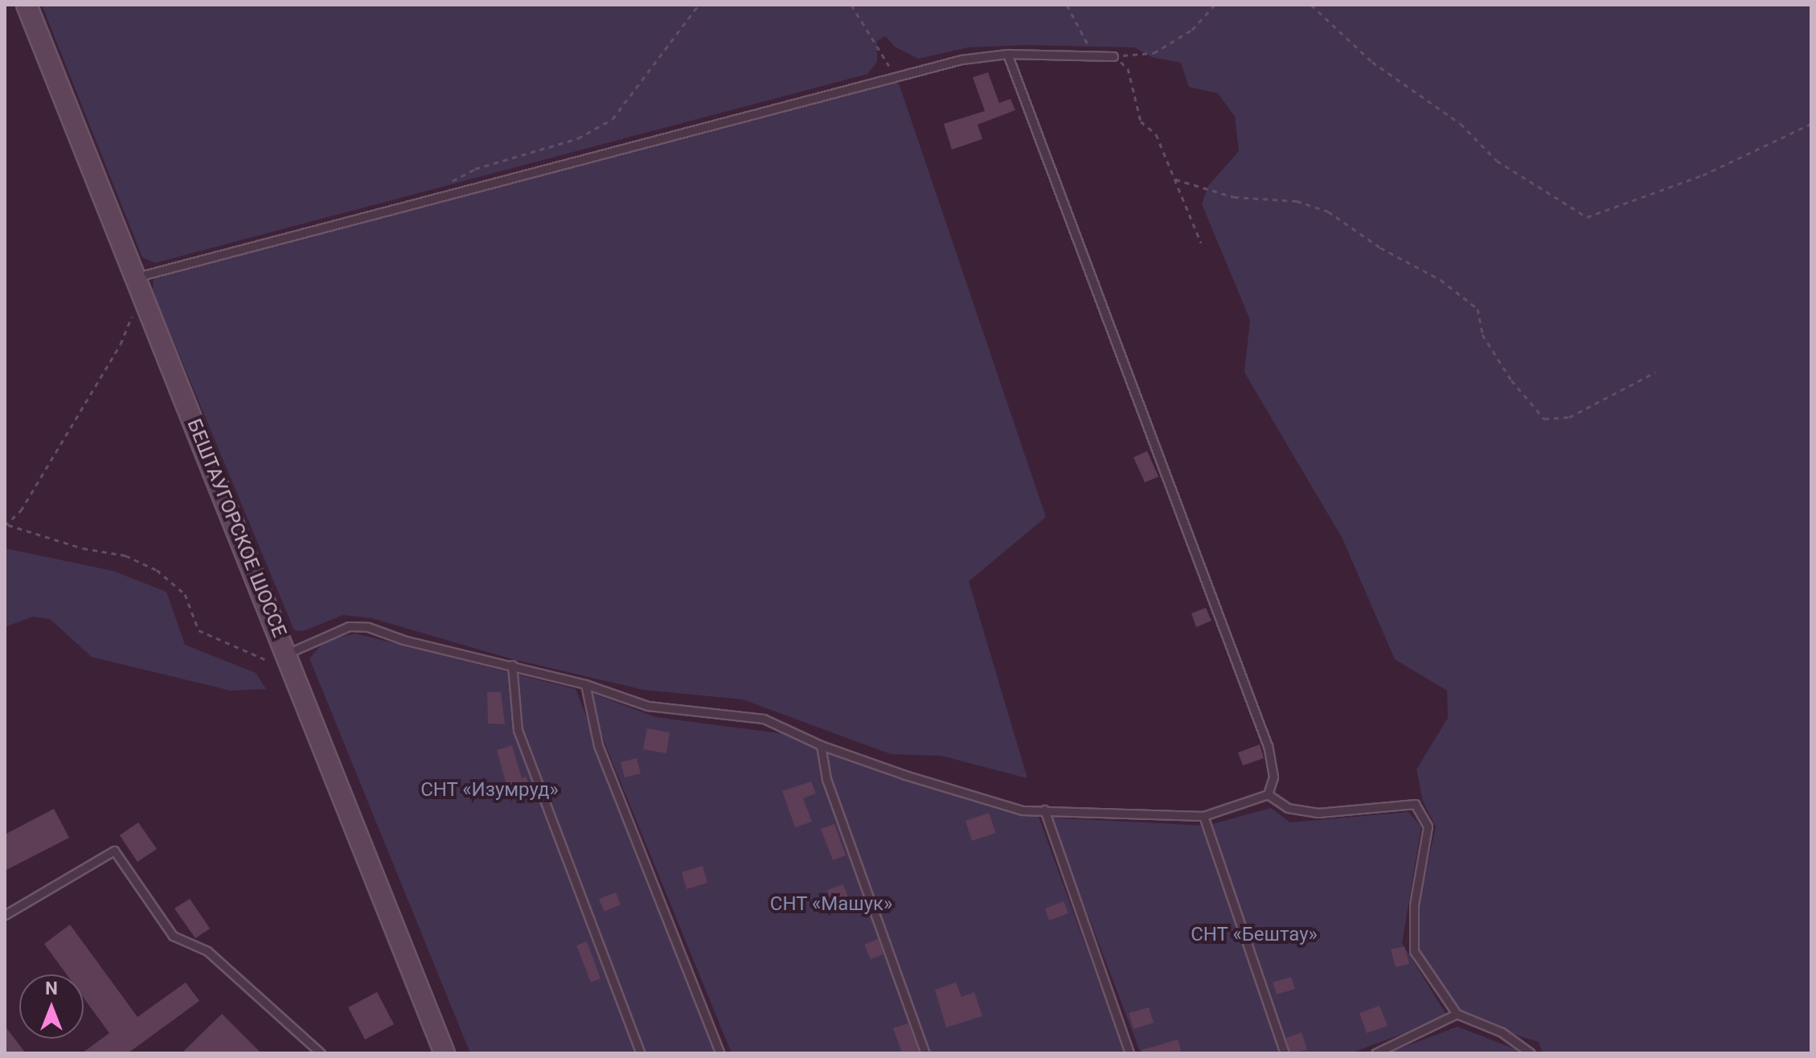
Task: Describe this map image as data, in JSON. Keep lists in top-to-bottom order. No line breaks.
{"streets":{"street":["БЕШТАУГОРСКОЕ ШОССЕ"]},"parks":["СНТ «Изумруд»","СНТ «Машук»","СНТ «Бештау»"],"north":"top"}
